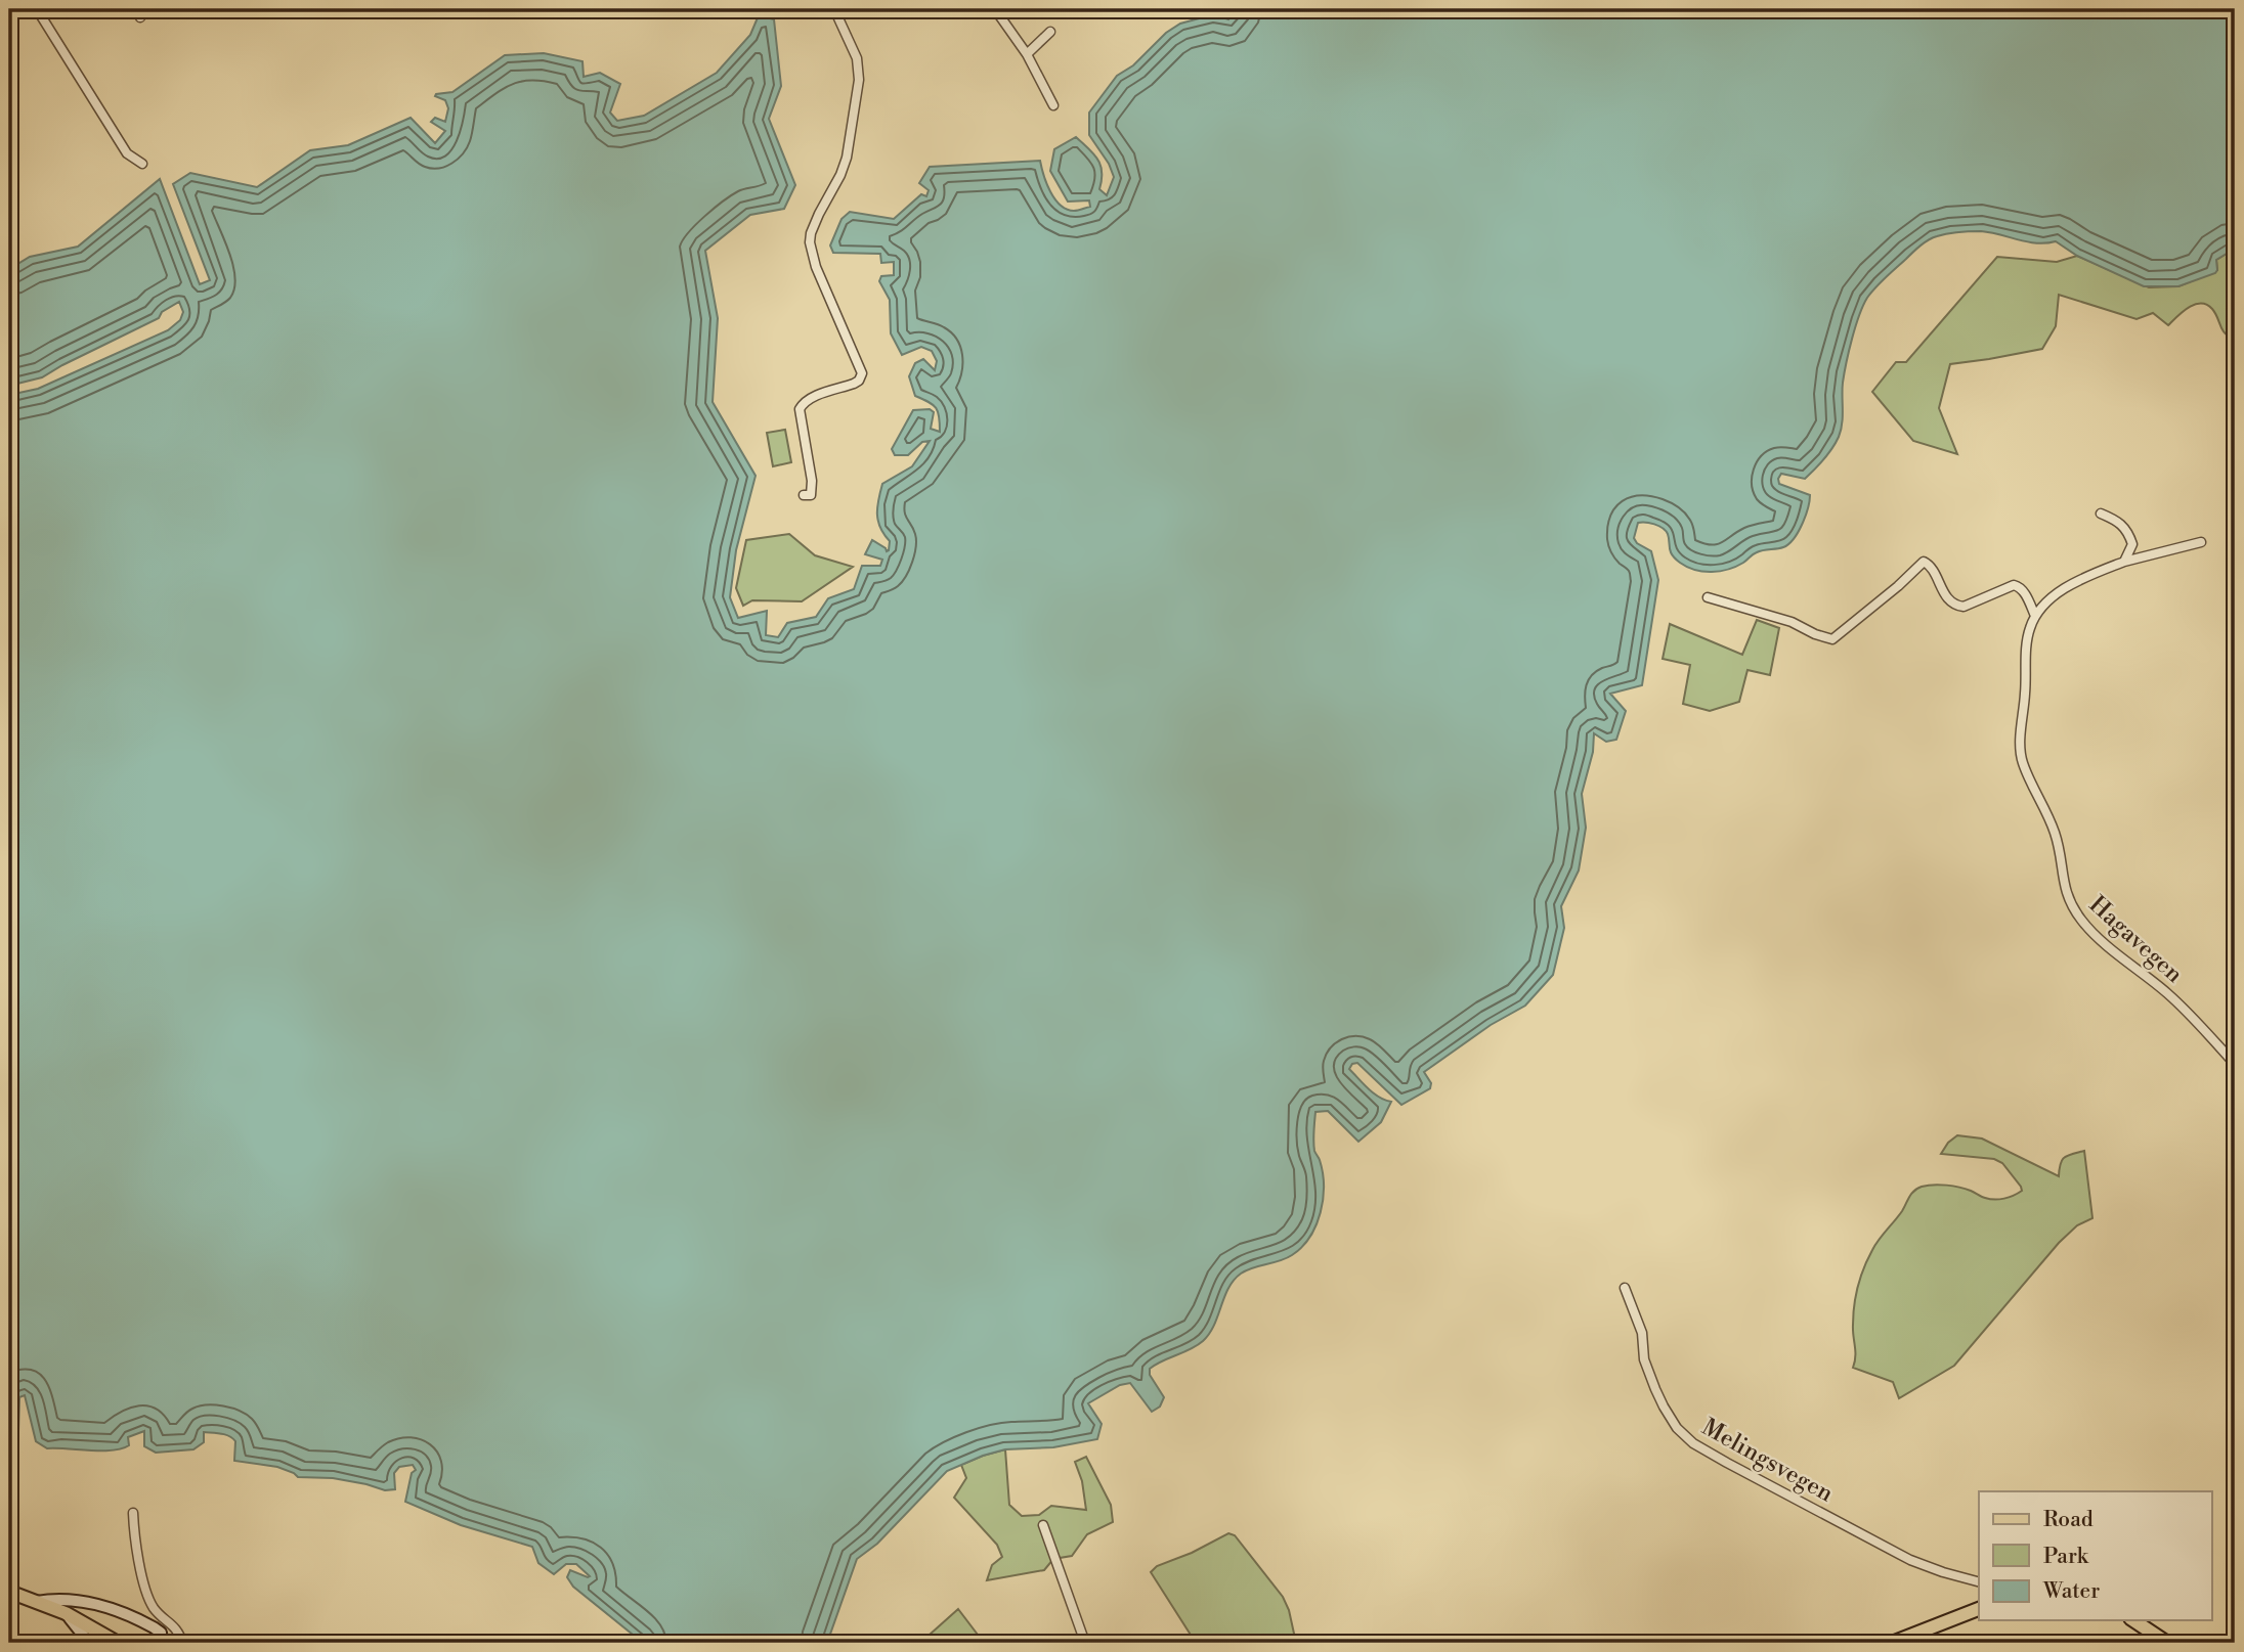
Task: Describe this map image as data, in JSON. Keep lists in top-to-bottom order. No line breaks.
{"streets":{"street":["Hagavegen","Melingsvegen"]},"legend":["Road","Park","Water"]}
